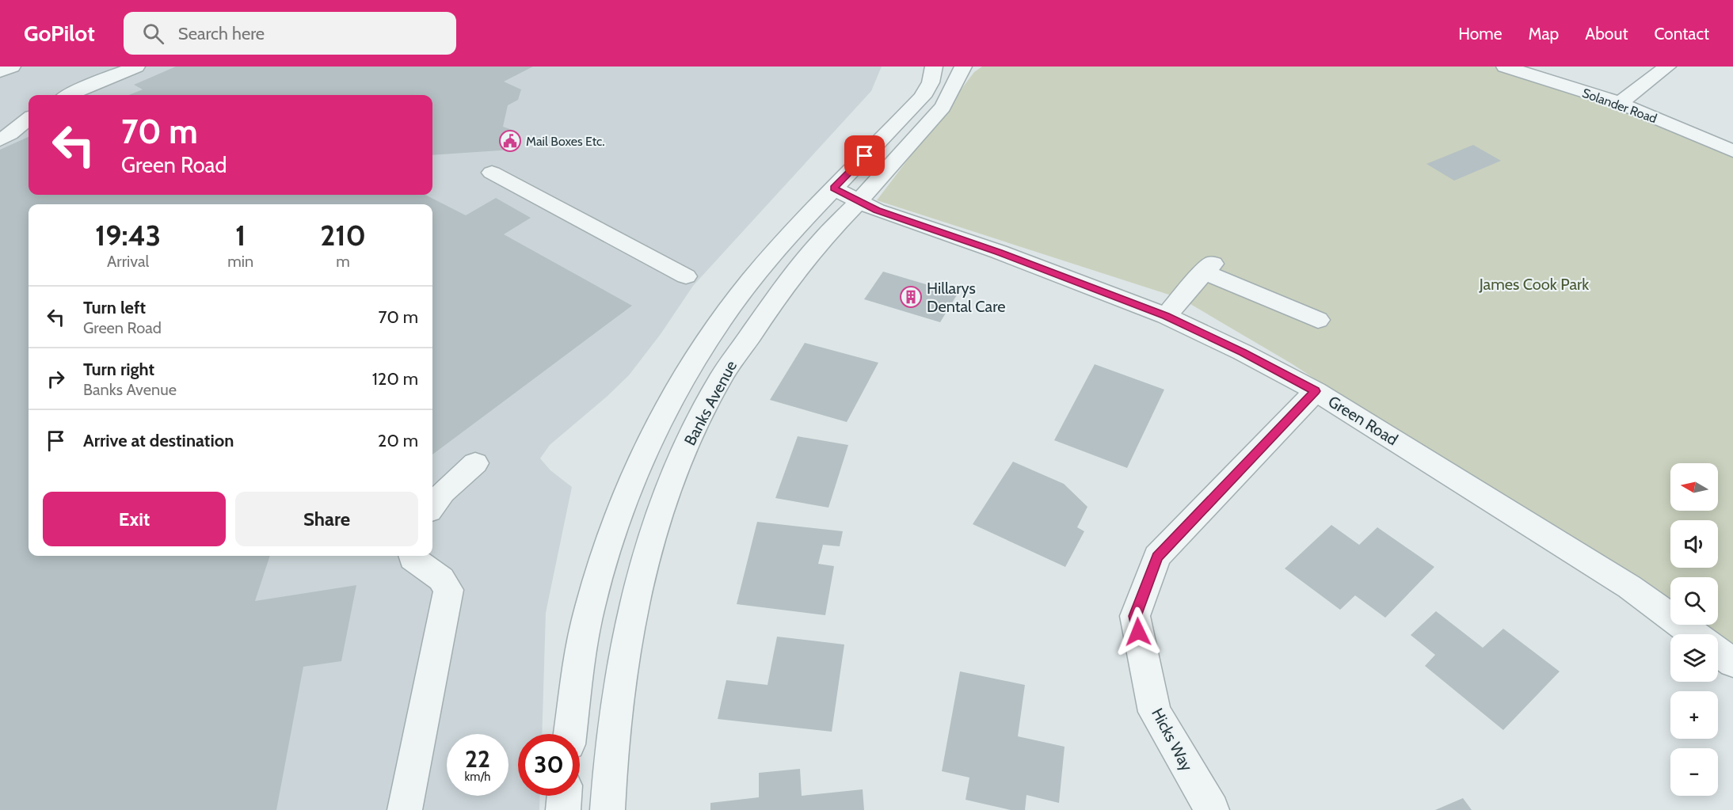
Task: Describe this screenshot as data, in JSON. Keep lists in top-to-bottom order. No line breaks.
{"streets":{"street":["Solander Road","Banks Avenue","Green Road","Hicks Way"]},"crossings":[["Banks Avenue","Green Road"],["Green Road","Hicks Way"]],"parks":["James Cook Park"],"places":{"public building":["Mail Boxes Etc."],"building":["Hillarys Dental Care"]},"north":"left","page":{"header":"GoPilot","search":"Search here","nav":["Home","Map","About","Contact"],"turn":["70 m","Green Road"],"eta":["19:43","Arrival","1","min","210","m"],"list":[{"name":"Turn left","note":"Green Road","value":"70 m"},{"name":"Turn right","note":"Banks Avenue","value":"120 m"},{"name":"Arrive at destination","value":"20 m"}],"map_buttons":["+","−"],"buttons":["Exit","Share"],"speed":"22 km/h","limit":"30"}}
